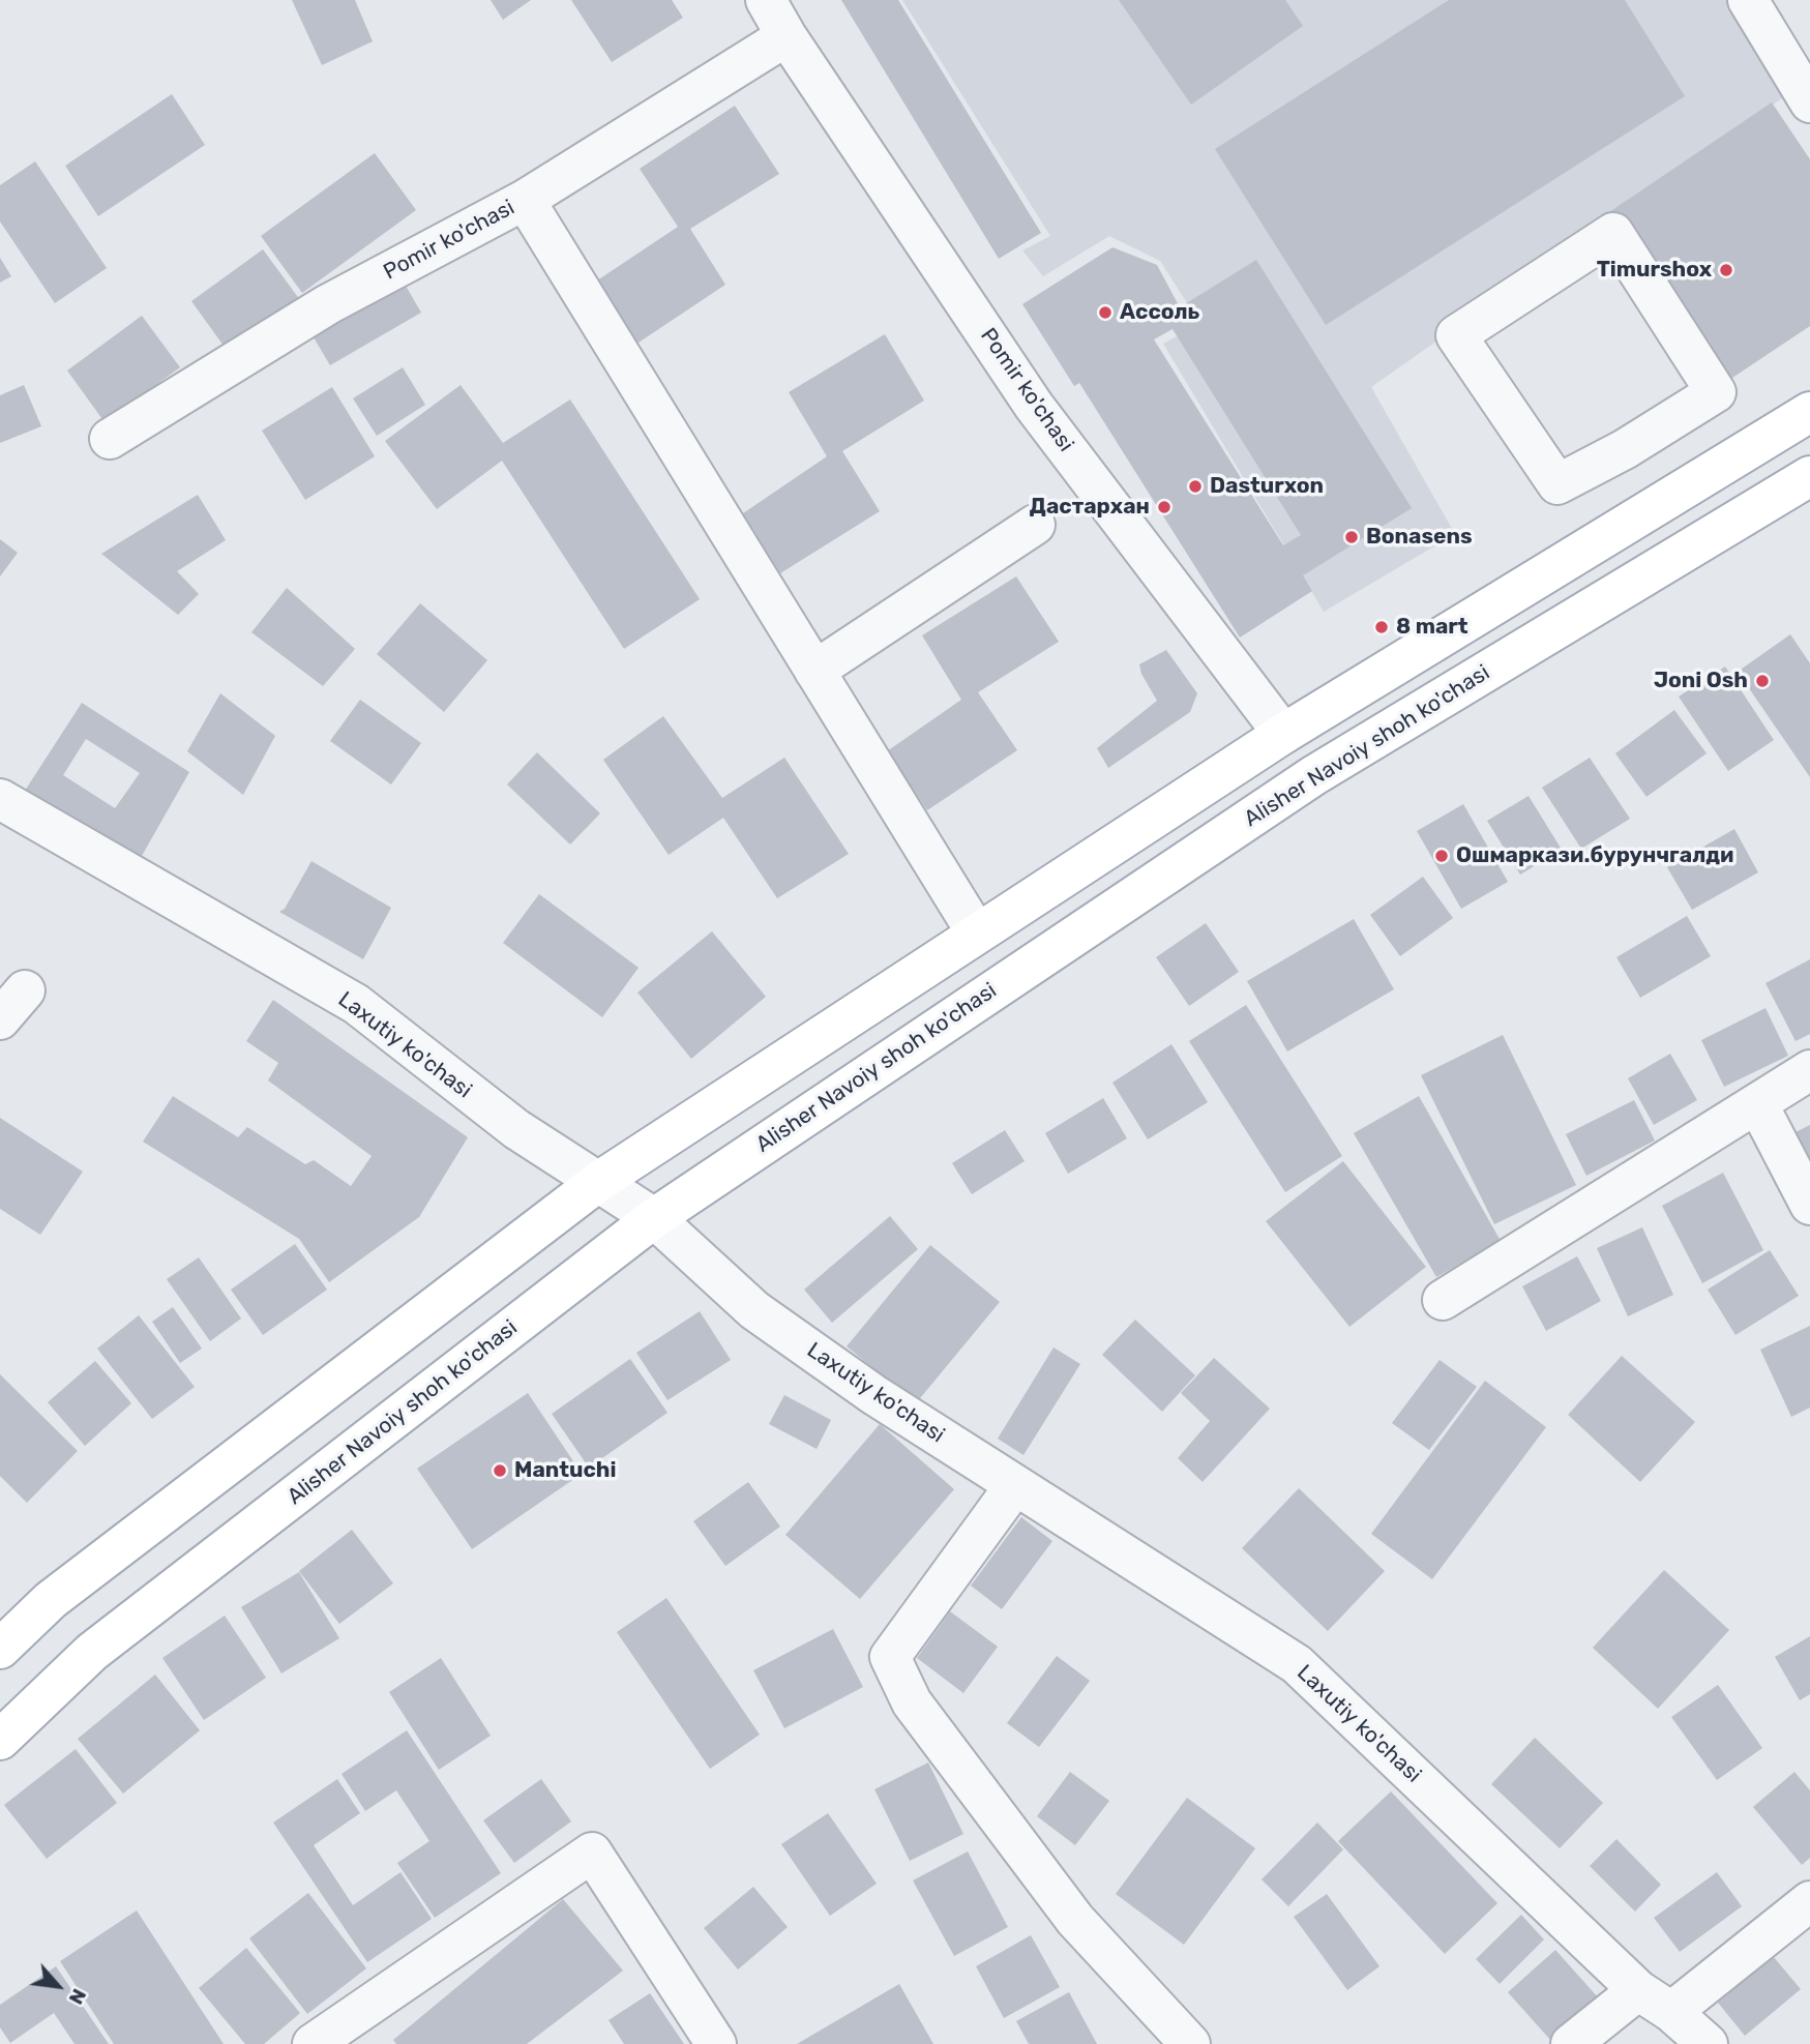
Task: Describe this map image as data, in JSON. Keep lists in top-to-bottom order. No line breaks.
{"streets":{"main road":["Alisher Navoiy shoh ko'chasi"],"street":["Pomir ko'chasi","Laxutiy ko'chasi"]},"crossings":[["Alisher Navoiy shoh ko'chasi","Laxutiy ko'chasi"]],"places":["Timurshox","Ассоль","Dasturxon","Дастархан","Bonasens","8 mart","Joni Osh","Ошмаркази.бурунчгалди","Mantuchi"],"north":"bottom right"}
